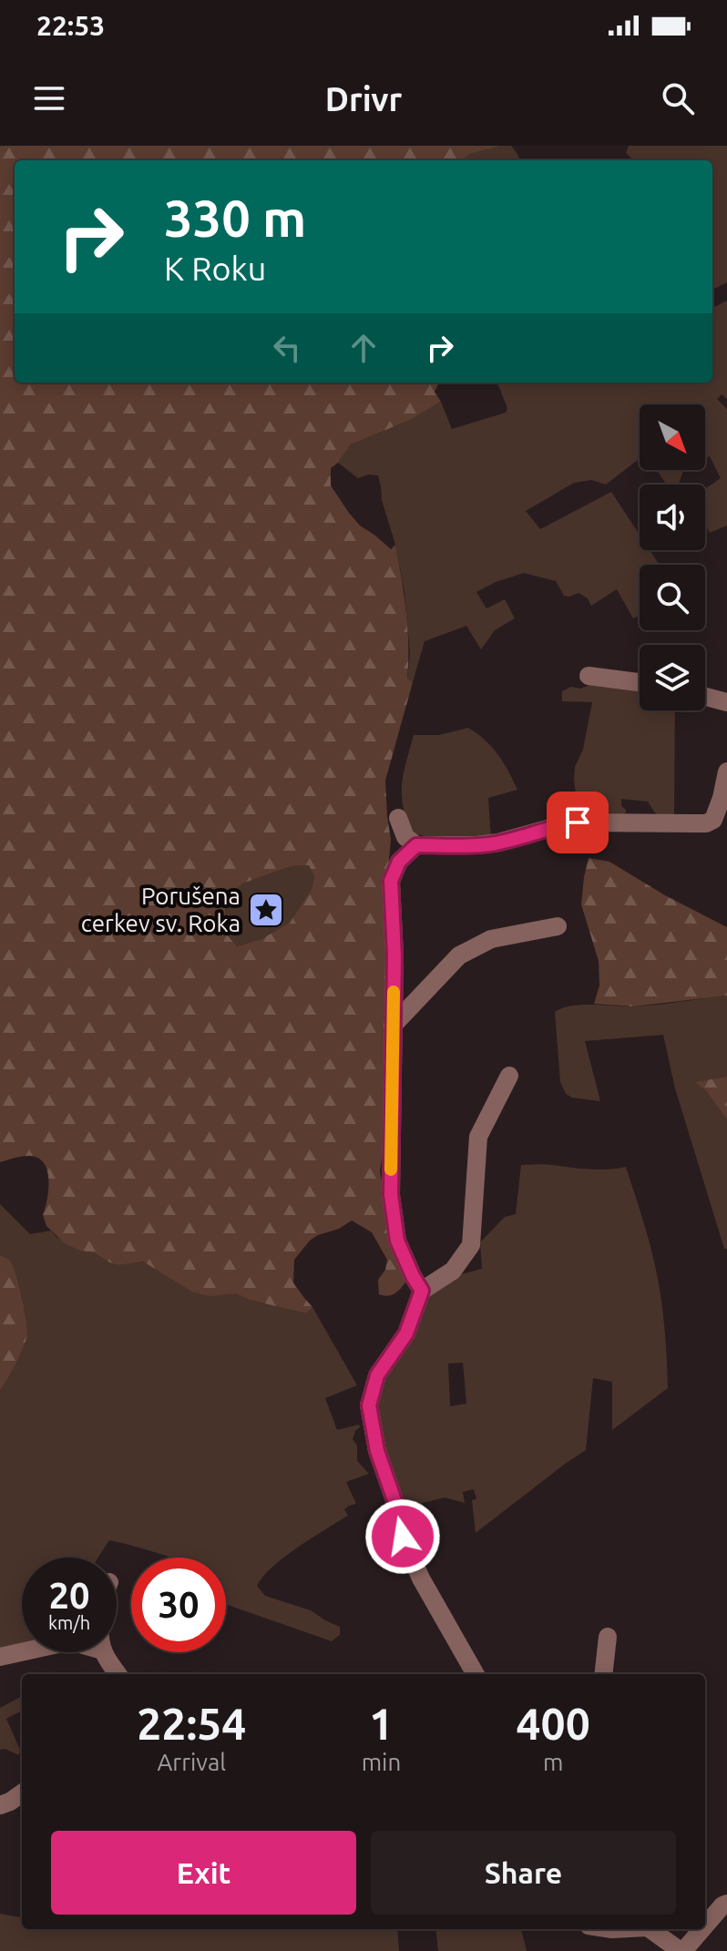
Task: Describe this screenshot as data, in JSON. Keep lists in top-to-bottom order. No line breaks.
{"places":{"place":["Porušena cerkev sv. Roka"]},"north":"bottom right","page":{"status":"22:53","header":"Drivr","turn":["330 m","K Roku"],"speed":"20 km/h","limit":"30","eta":["22:54","Arrival","1","min","400","m"],"buttons":["Exit","Share"]}}
